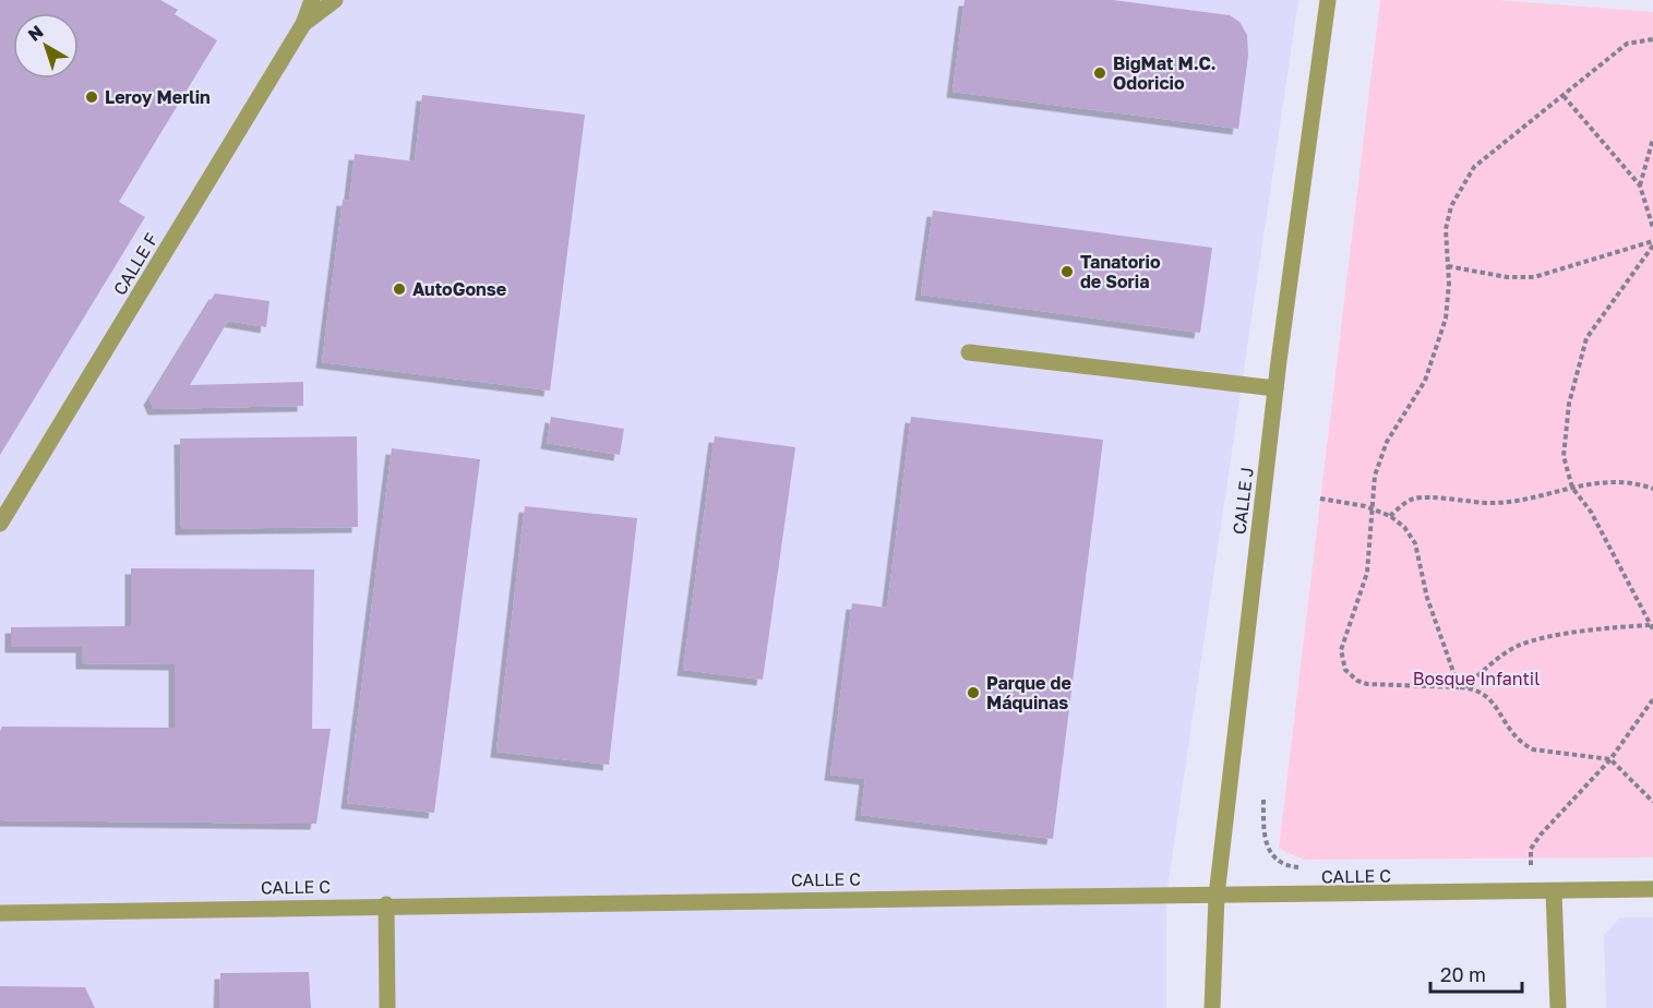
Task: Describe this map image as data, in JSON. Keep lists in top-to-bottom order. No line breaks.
{"streets":{"street":["CALLE F","CALLE J","CALLE C"]},"crossings":[["CALLE J","CALLE C"]],"parks":["Bosque Infantil"],"places":["BigMat M.C. Odoricio","Leroy Merlin","Tanatorio de Soria","AutoGonse","Parque de Máquinas"],"scale_bar":"20 m","north":"top left"}
